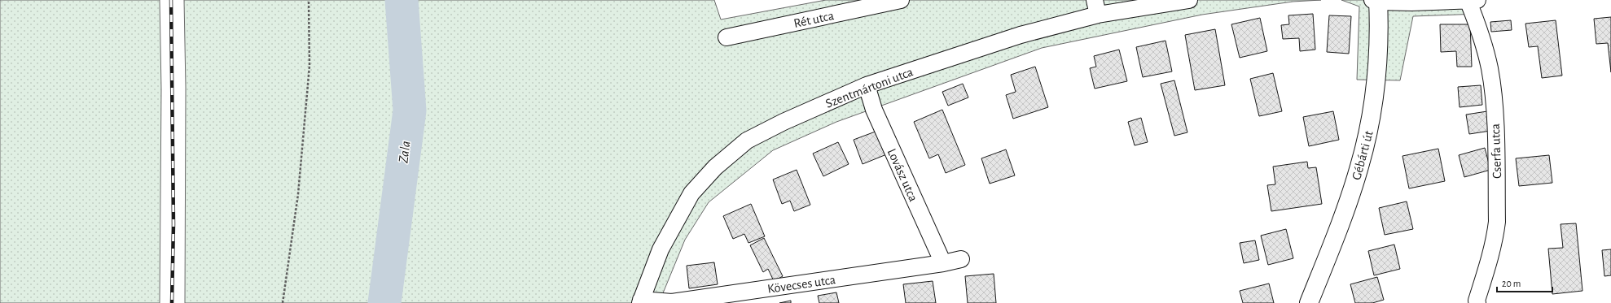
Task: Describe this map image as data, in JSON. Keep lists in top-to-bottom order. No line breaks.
{"streets":{"main road":["Gébárti út"],"street":["Rét utca","Szentmártoni utca","Cserfa utca","Lovász utca","Kövecses utca"]},"crossings":[["Szentmártoni utca","Lovász utca"],["Szentmártoni utca","Kövecses utca"],["Lovász utca","Kövecses utca"]],"water":["Zala"],"scale_bar":"20 m"}
